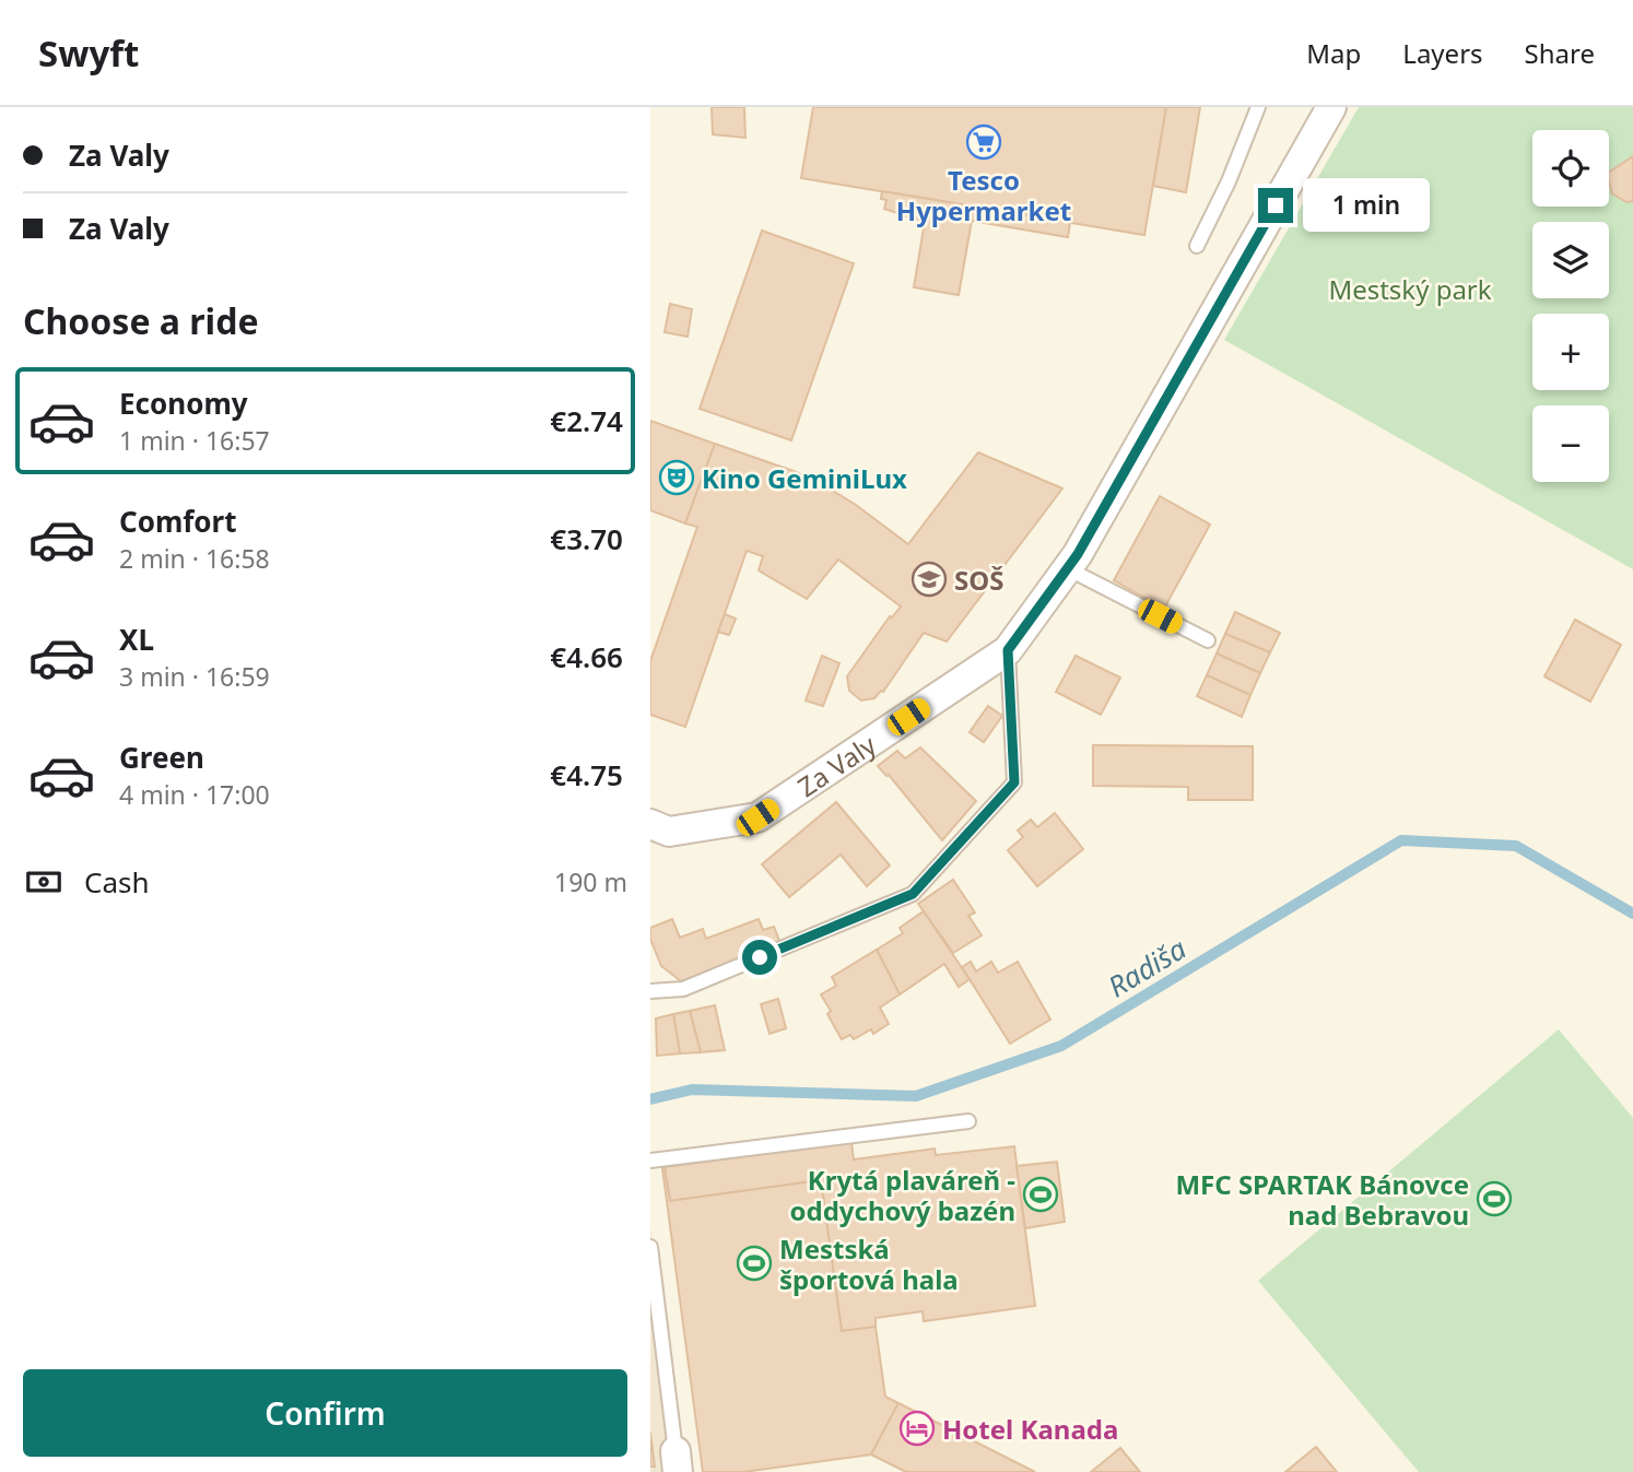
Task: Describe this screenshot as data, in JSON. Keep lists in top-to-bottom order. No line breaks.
{"streets":{"street":["Za Valy"]},"water":["Radiša"],"parks":["Mestský park"],"places":{"supermarket":["Tesco Hypermarket"],"theatre":["Kino GeminiLux"],"school or university":["SOŠ"],"sports":["Krytá plaváreň - oddychový bazén","MFC SPARTAK Bánovce nad Bebravou","Mestská športová hala"],"hotel":["Hotel Kanada"]},"page":{"header":"Swyft","nav":["Map","Layers","Share"],"banner":["Za Valy","Za Valy"],"map_buttons":["+","−"],"bubble":"1 min","heading":"Choose a ride","list":[{"name":"Economy","note":"1 min · 16:57","value":"€2.74"},{"name":"Comfort","note":"2 min · 16:58","value":"€3.70"},{"name":"XL","note":"3 min · 16:59","value":"€4.66"},{"name":"Green","note":"4 min · 17:00","value":"€4.75"}],"pay":["Cash","190 m"],"buttons":"Confirm"}}
